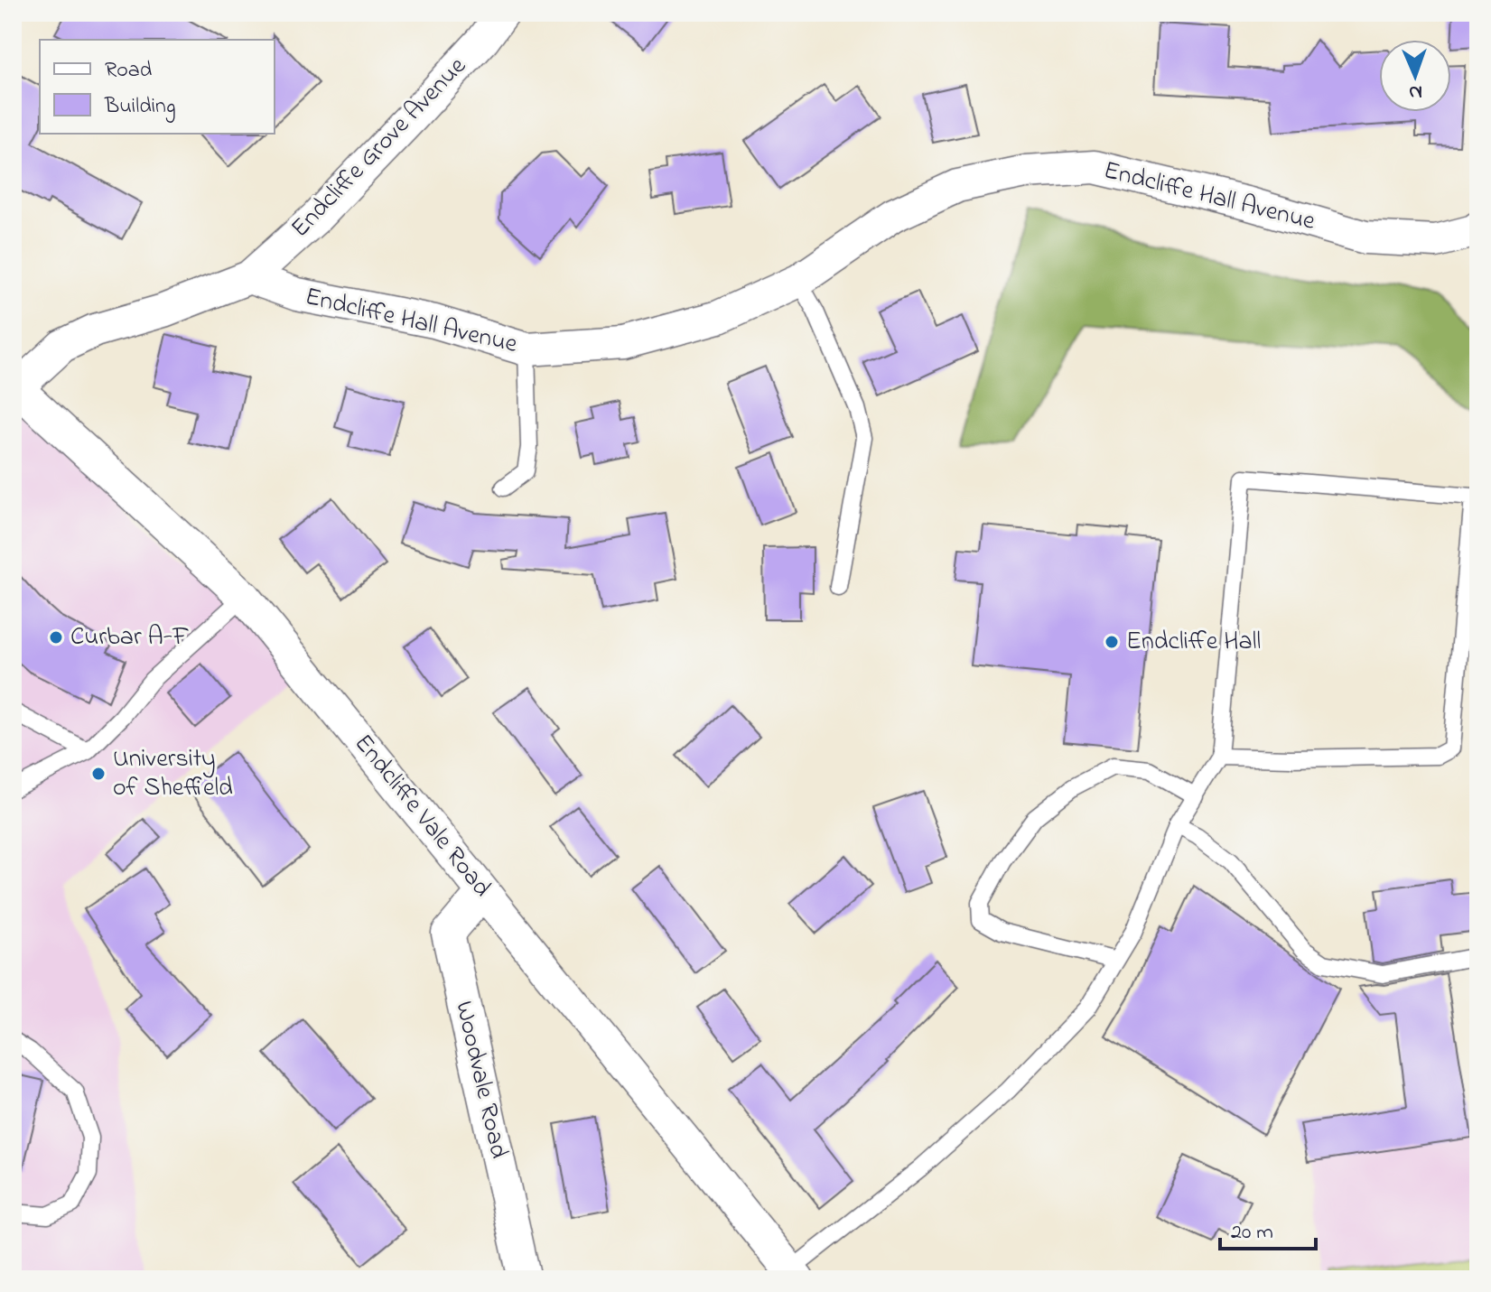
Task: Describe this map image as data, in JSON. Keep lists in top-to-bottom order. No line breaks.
{"streets":{"street":["Endcliffe Grove Avenue","Endcliffe Hall Avenue","Endcliffe Vale Road","Woodvale Road"]},"crossings":[["Endcliffe Grove Avenue","Endcliffe Hall Avenue"],["Endcliffe Vale Road","Woodvale Road"]],"places":["Curbar A-F","Endcliffe Hall","University of Sheffield"],"legend":["Road","Building"],"scale_bar":"20 m","north":"bottom"}
